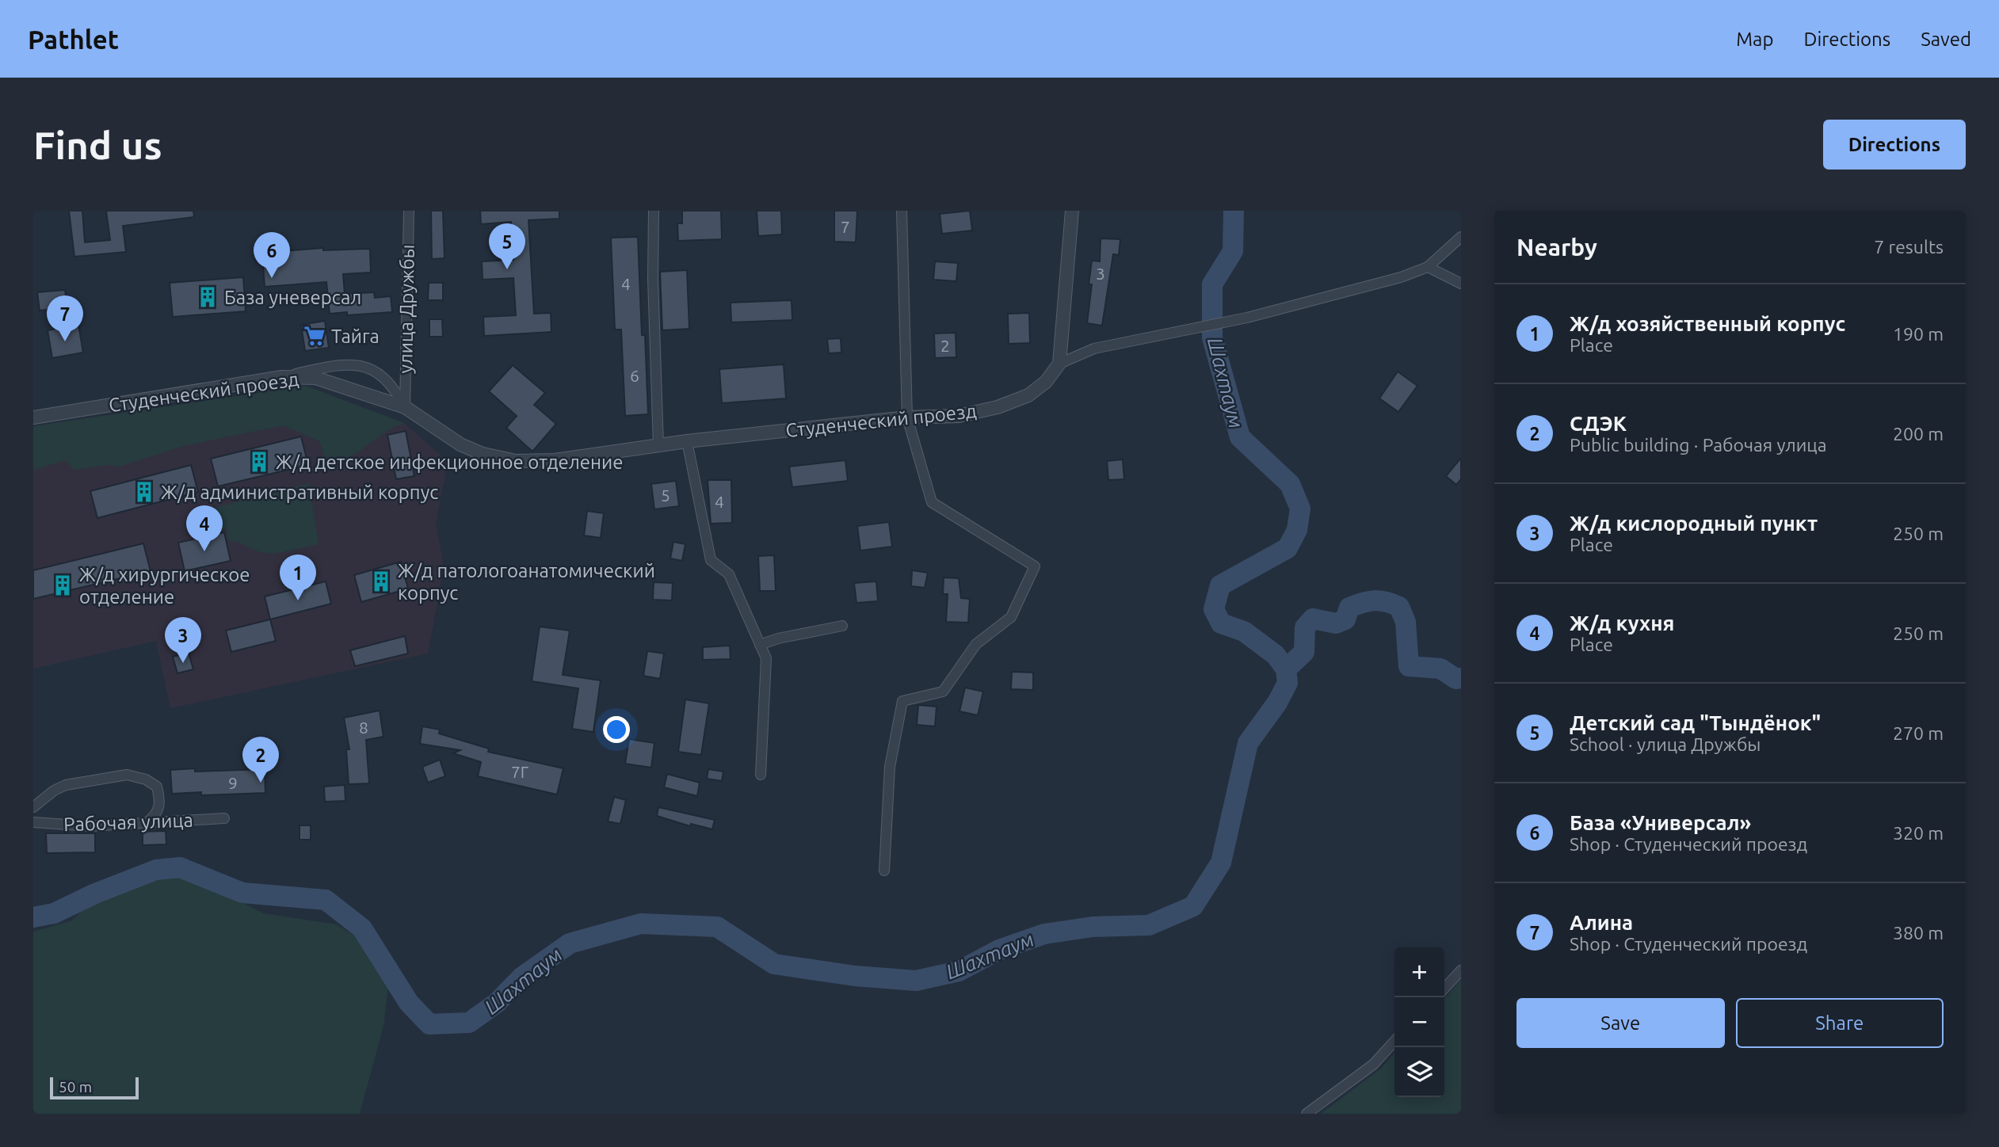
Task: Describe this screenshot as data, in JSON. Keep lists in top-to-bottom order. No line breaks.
{"streets":{"street":["улица Дружбы","Студенческий проезд","Рабочая улица"]},"crossings":[["улица Дружбы","Студенческий проезд"]],"water":["Шахтаум"],"places":{"building":["База уневерсал","Ж/д детское инфекционное отделение","Ж/д административный корпус","Ж/д патологоанатомический корпус","Ж/д хирургическое отделение"],"supermarket":["Тайга"]},"house_numbers":["7","3","4","2","6","5","4","8","7Г","9"],"scale_bar":"50 m","page":{"header":"Pathlet","nav":["Map","Directions","Saved"],"buttons":["Directions",["Save","Share"]],"title":"Find us","heading":["Nearby","7 results"],"pins":["5","6","7","4","1","3","2"],"list":[{"mark":"1","name":"Ж/д хозяйственный корпус","note":"Place","value":"190 m"},{"mark":"2","name":"СДЭК","note":"Public building · Рабочая улица","value":"200 m"},{"mark":"3","name":"Ж/д кислородный пункт","note":"Place","value":"250 m"},{"mark":"4","name":"Ж/д кухня","note":"Place","value":"250 m"},{"mark":"5","name":"Детский сад \"Тындёнок\"","note":"School · улица Дружбы","value":"270 m"},{"mark":"6","name":"База «Универсал»","note":"Shop · Студенческий проезд","value":"320 m"},{"mark":"7","name":"Алина","note":"Shop · Студенческий проезд","value":"380 m"}],"map_buttons":["+","−"],"scale":"50 m"}}
